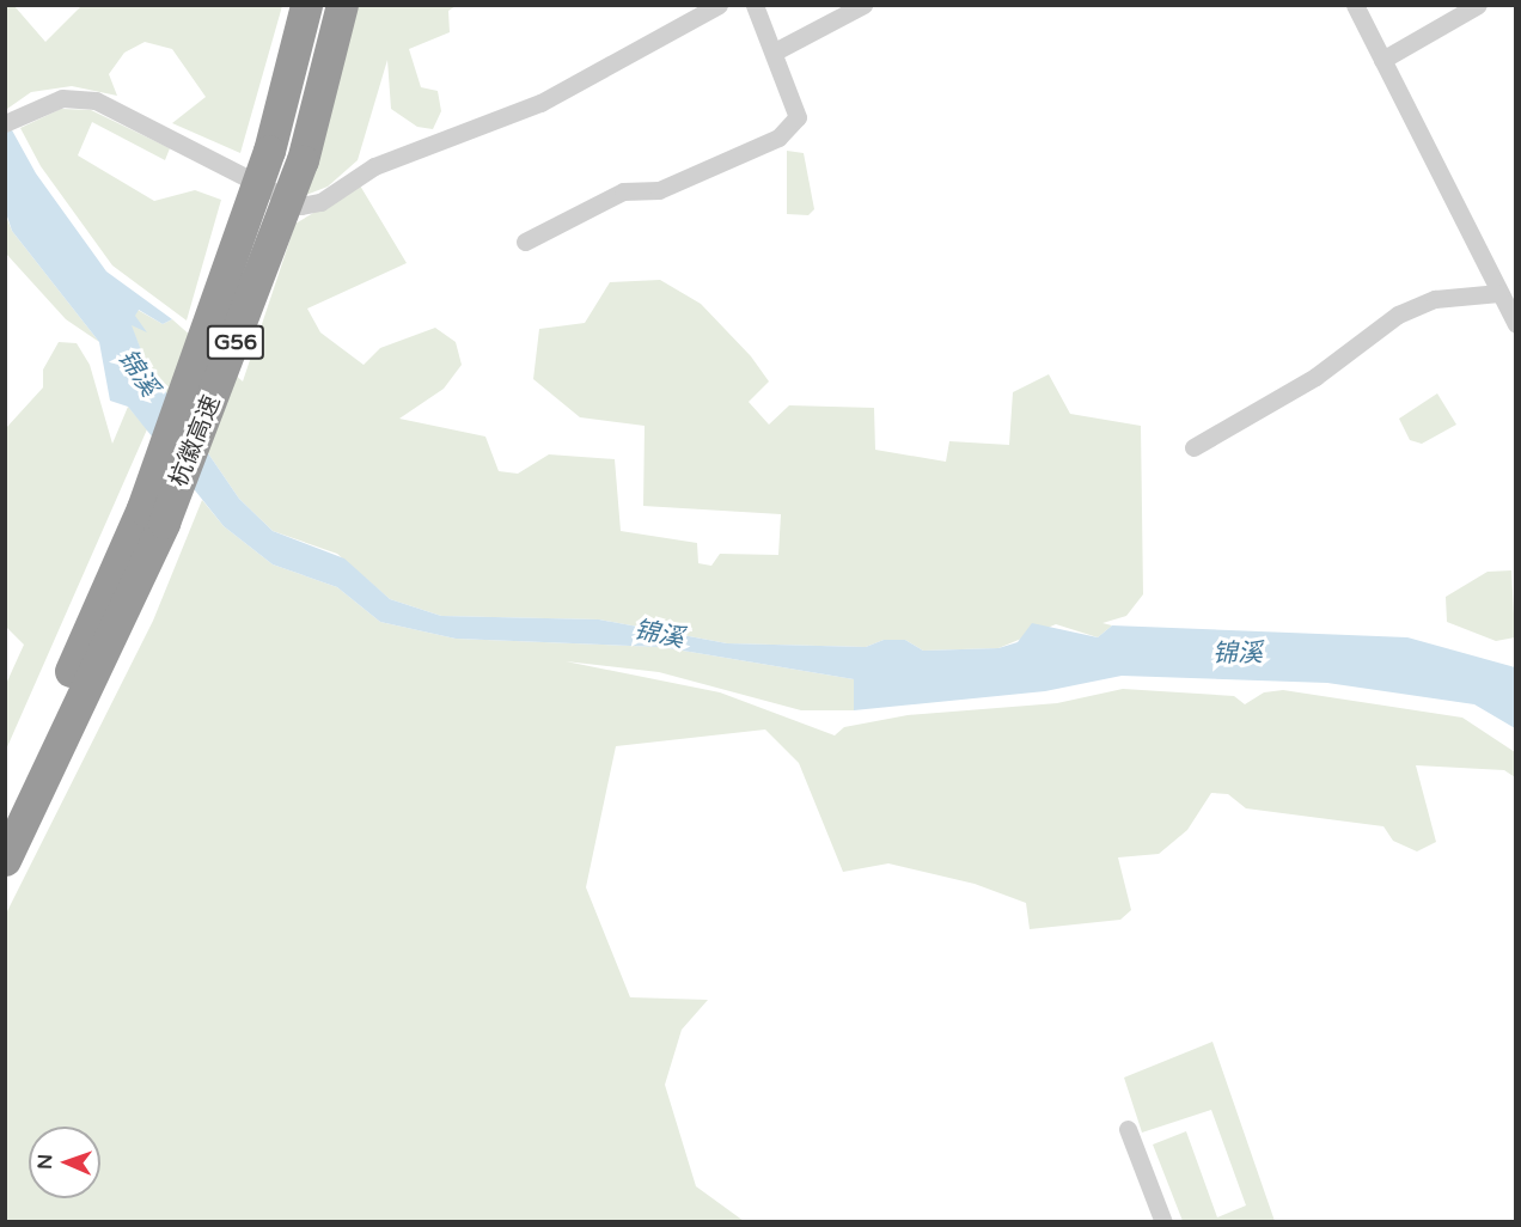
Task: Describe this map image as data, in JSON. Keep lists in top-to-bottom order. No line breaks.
{"streets":{"highway":["G56","杭徽高速"]},"water":["锦溪"],"north":"left"}
